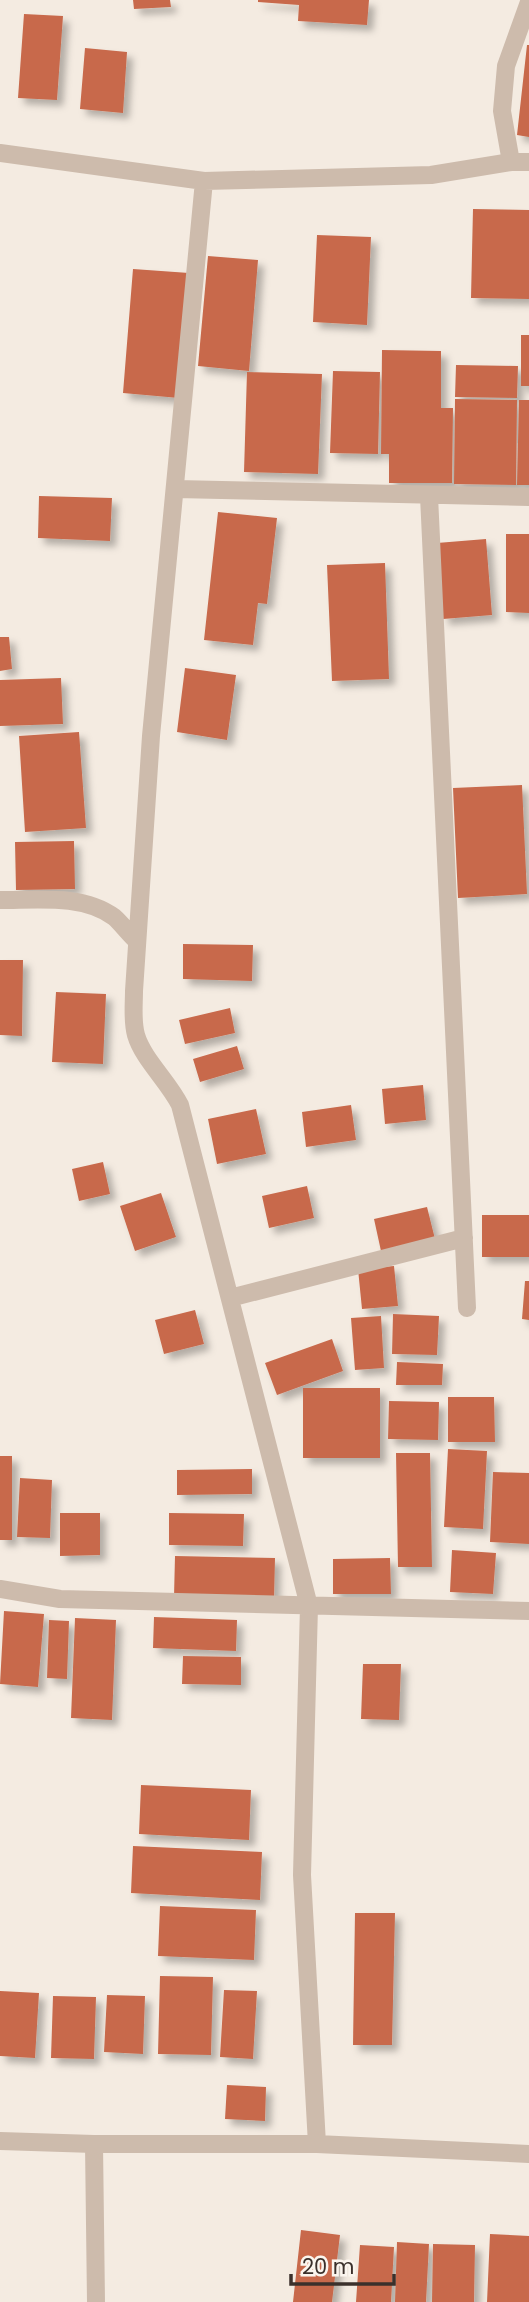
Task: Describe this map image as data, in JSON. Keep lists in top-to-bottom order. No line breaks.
{"scale_bar":"20 m"}
